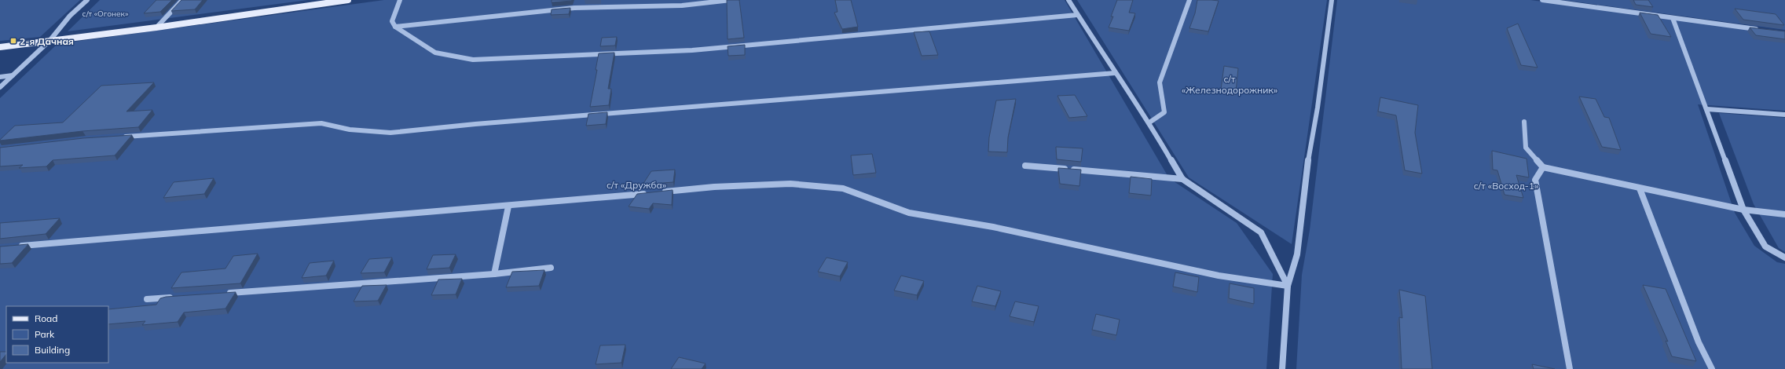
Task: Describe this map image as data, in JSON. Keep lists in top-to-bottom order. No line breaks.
{"parks":["с/т «Огонек»","с/т «Железнодорожник»","с/т «Дружба»","с/т «Восход-1»"],"places":{"transit":["2-я Дачная"]},"legend":["Road","Park","Building"]}
